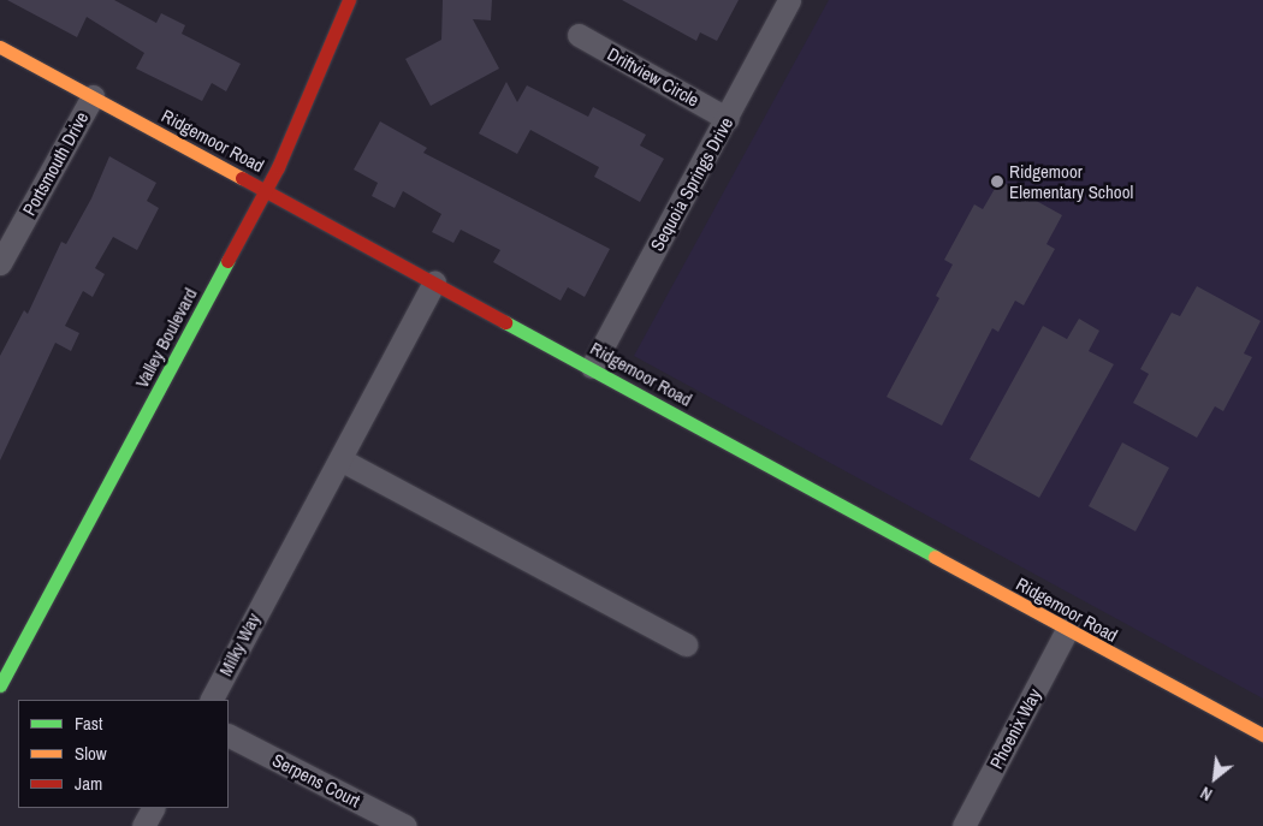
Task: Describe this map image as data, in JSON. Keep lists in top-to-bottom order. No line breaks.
{"streets":{"street":["Driftview Circle","Ridgemoor Road","Portsmouth Drive","Sequoia Springs Drive","Valley Boulevard","Milky Way","Phoenix Way","Serpens Court"]},"crossings":[["Driftview Circle","Sequoia Springs Drive"],["Ridgemoor Road","Portsmouth Drive"],["Ridgemoor Road","Sequoia Springs Drive"],["Ridgemoor Road","Valley Boulevard"],["Ridgemoor Road","Milky Way"],["Ridgemoor Road","Phoenix Way"]],"places":["Ridgemoor Elementary School"],"legend":["Fast","Slow","Jam"],"north":"bottom left"}
